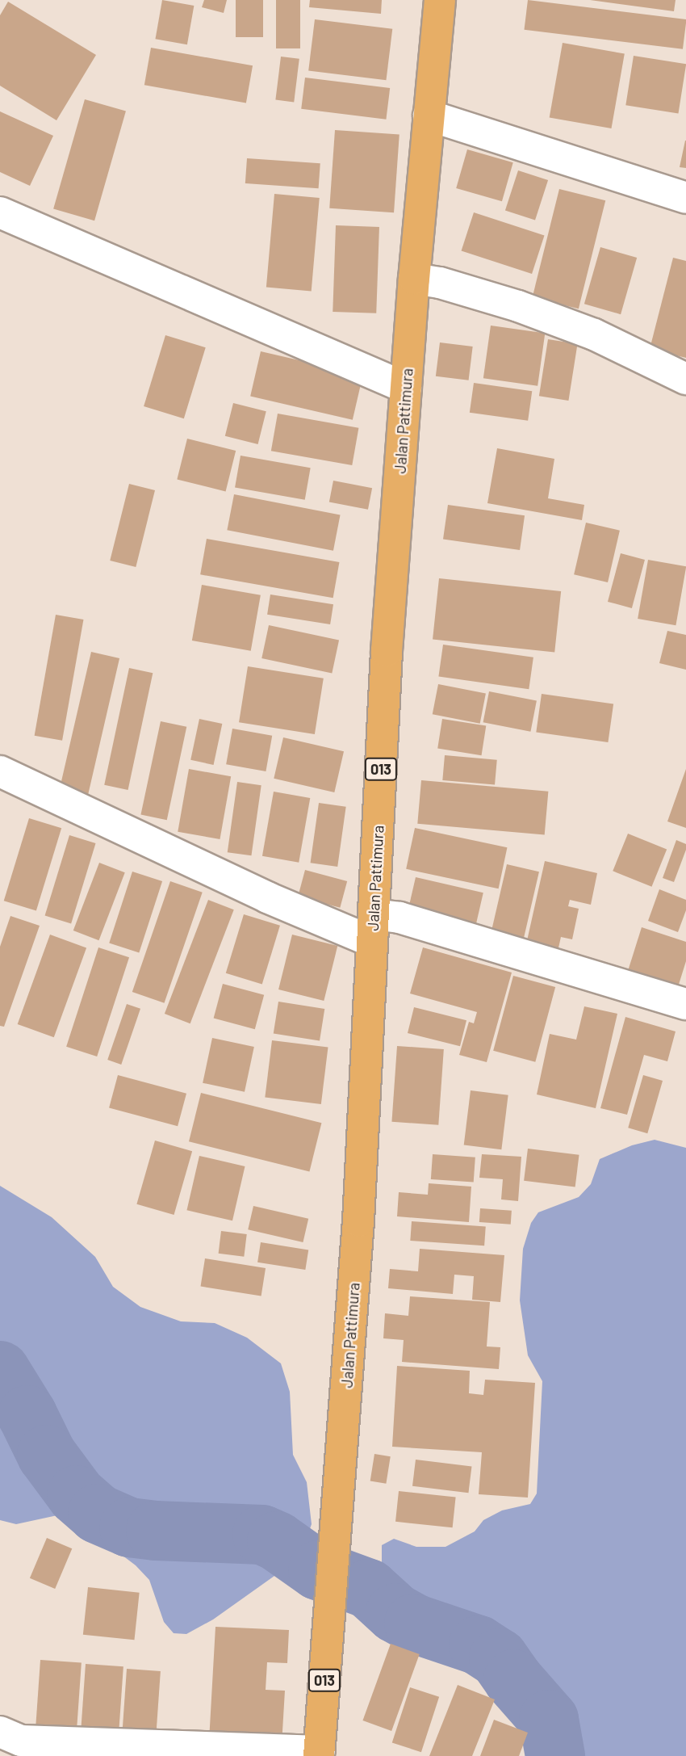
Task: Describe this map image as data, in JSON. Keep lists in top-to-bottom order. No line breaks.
{"streets":{"main road":["Jalan Pattimura","013"]}}
